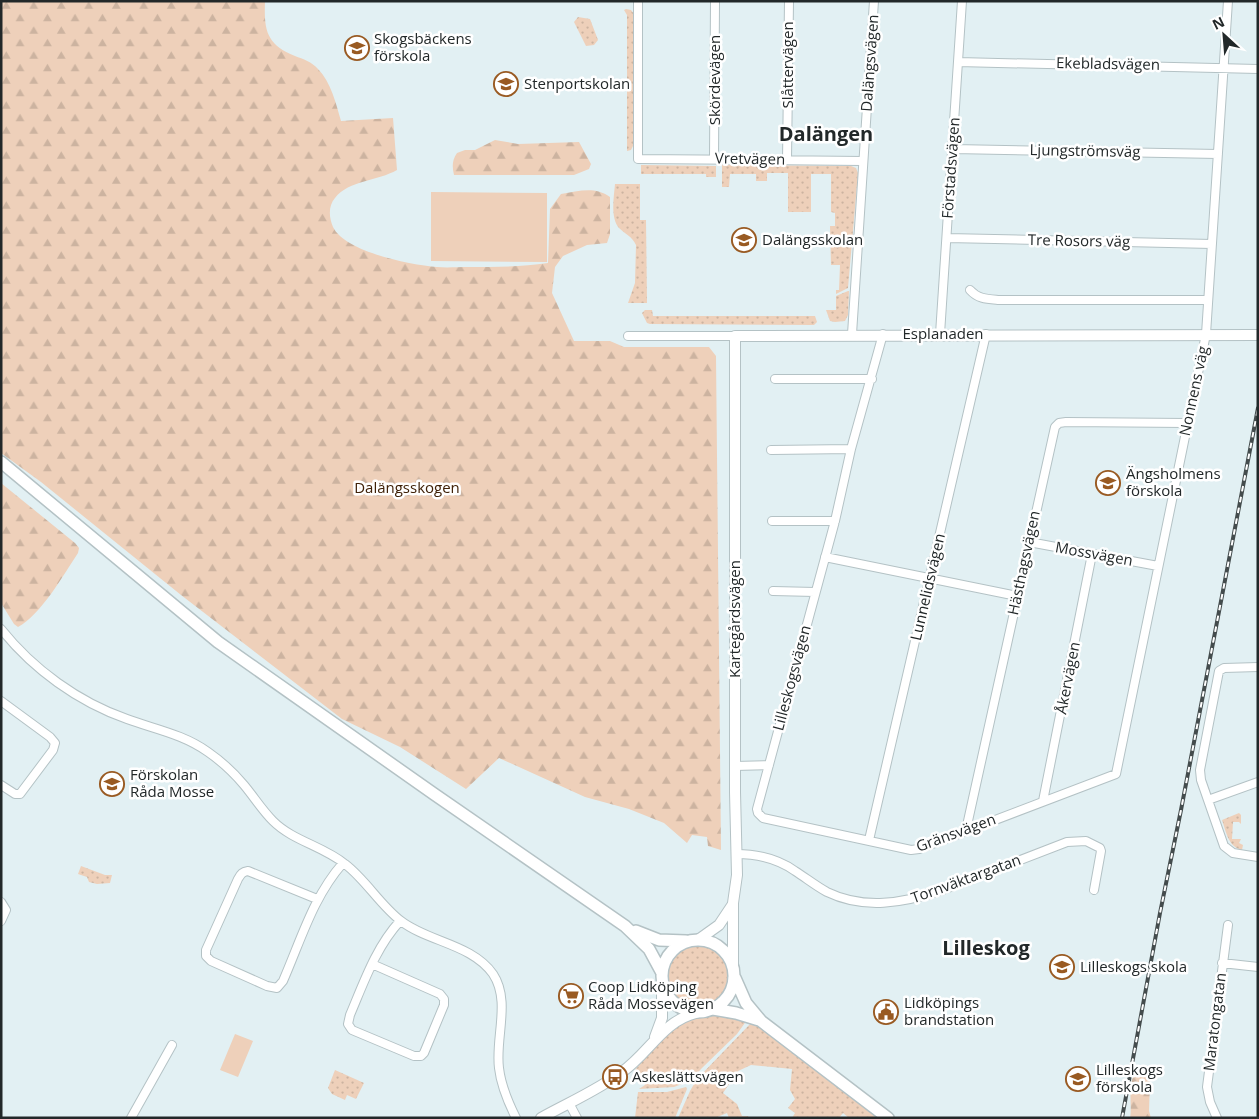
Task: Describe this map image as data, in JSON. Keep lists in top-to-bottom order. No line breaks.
{"streets":{"street":["Dalängsvägen","Ekebladsvägen","Slåttervägen","Skördevägen","Ljungströmsväg","Vretvägen","Förstadsvägen","Tre Rosors väg","Esplanaden","Nonnens väg","Mossvägen","Hästhagsvägen","Lunnelidsvägen","Kartegårdsvägen","Lilleskogsvägen","Åkervägen","Gränsvägen","Tornväktargatan","Maratongatan"]},"crossings":[["Dalängsvägen","Vretvägen"],["Dalängsvägen","Esplanaden"],["Ekebladsvägen","Förstadsvägen"],["Ekebladsvägen","Nonnens väg"],["Slåttervägen","Vretvägen"],["Skördevägen","Vretvägen"],["Ljungströmsväg","Förstadsvägen"],["Ljungströmsväg","Nonnens väg"],["Förstadsvägen","Tre Rosors väg"],["Förstadsvägen","Esplanaden"],["Tre Rosors väg","Nonnens väg"],["Esplanaden","Nonnens väg"],["Esplanaden","Lunnelidsvägen"],["Esplanaden","Kartegårdsvägen"],["Esplanaden","Lilleskogsvägen"],["Nonnens väg","Mossvägen"],["Nonnens väg","Hästhagsvägen"],["Nonnens väg","Gränsvägen"],["Mossvägen","Hästhagsvägen"],["Mossvägen","Åkervägen"],["Hästhagsvägen","Gränsvägen"],["Lunnelidsvägen","Gränsvägen"],["Kartegårdsvägen","Tornväktargatan"],["Lilleskogsvägen","Gränsvägen"],["Åkervägen","Gränsvägen"]],"districts":["Dalängen","Lilleskog"],"parks":["Dalängsskogen"],"places":{"school or university":["Skogsbäckens förskola","Stenportskolan","Dalängsskolan","Ängsholmens förskola","Förskolan Råda Mosse","Lilleskogs skola","Lilleskogs förskola"],"supermarket":["Coop Lidköping Råda Mossevägen"],"public building":["Lidköpings brandstation"],"bus stop":["Askeslättsvägen"]},"north":"top left"}
